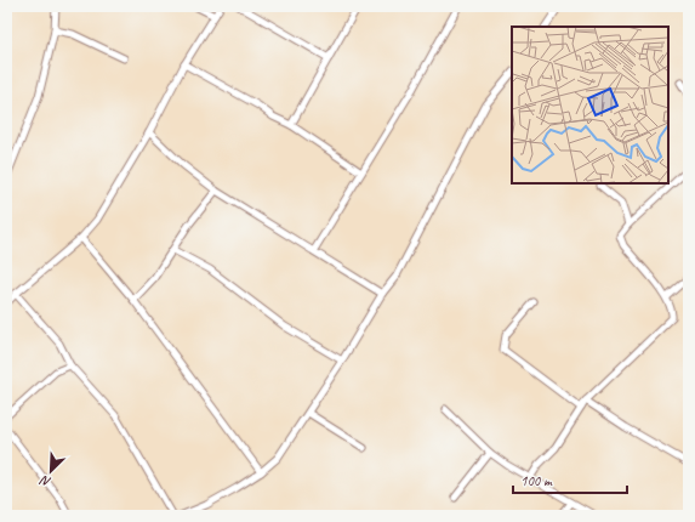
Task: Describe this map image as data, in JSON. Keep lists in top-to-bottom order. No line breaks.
{"scale_bar":"100 m","north":"bottom left"}
